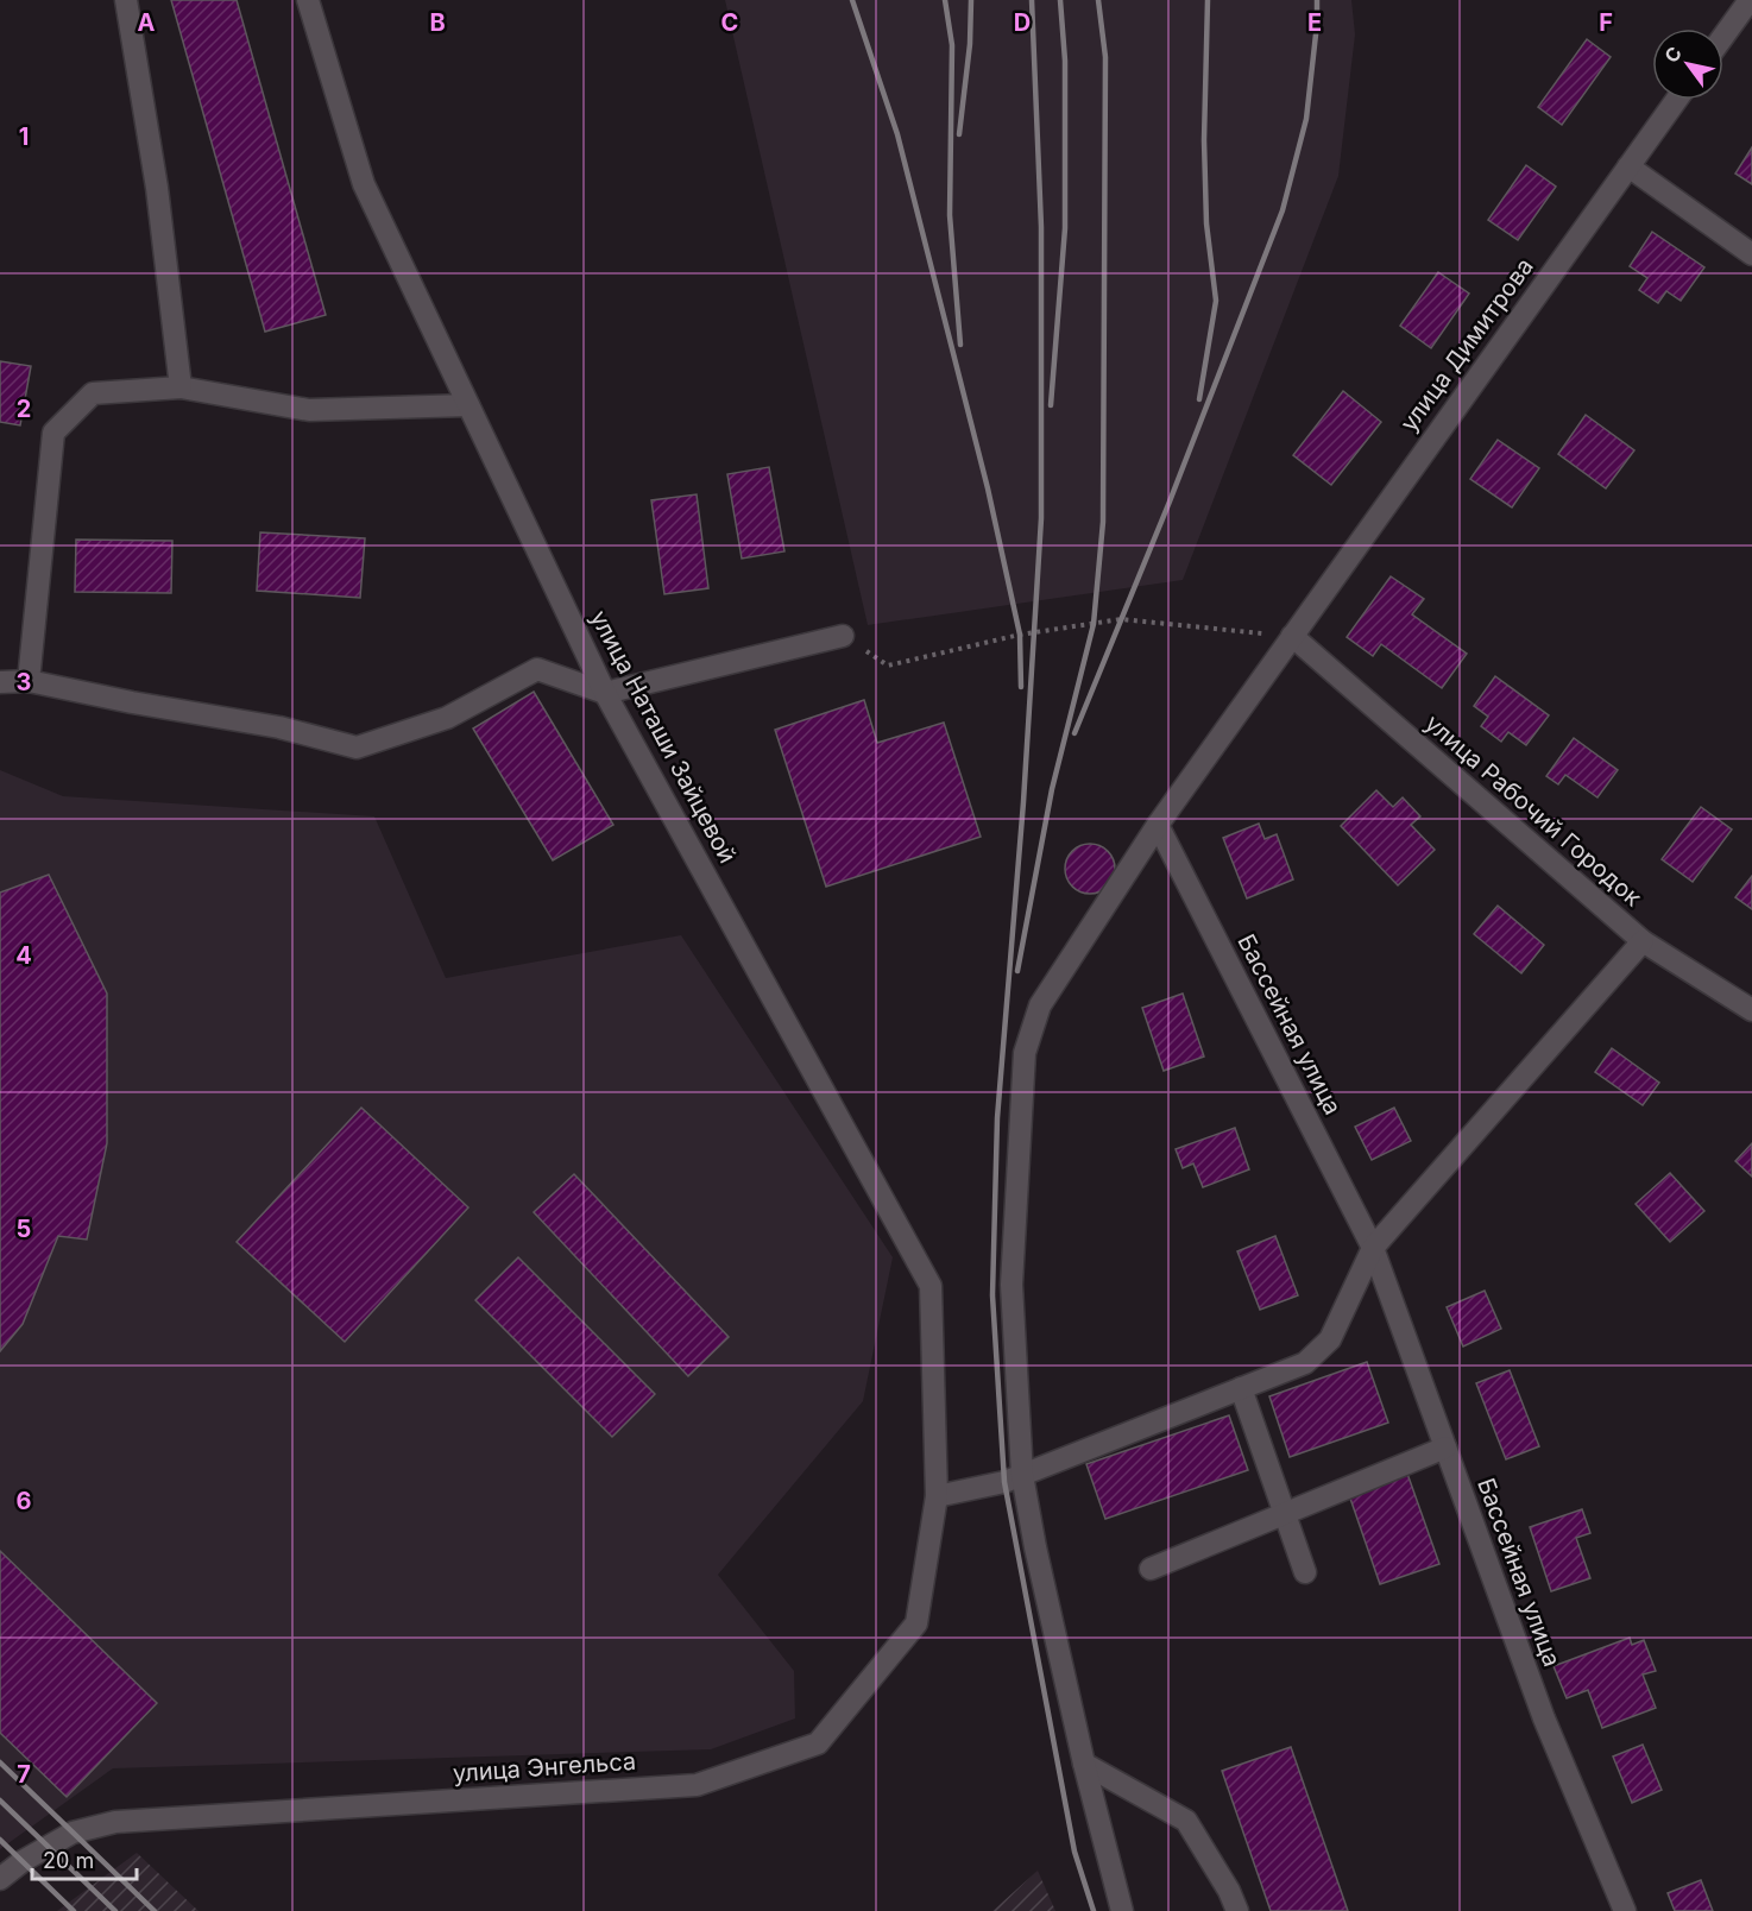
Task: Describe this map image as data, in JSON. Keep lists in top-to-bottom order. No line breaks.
{"streets":{"street":["улица Димитрова","улица Наташи Зайцевой","улица Рабочий Городок","Бассейная улица","улица Энгельса"]},"crossings":[["улица Димитрова","улица Рабочий Городок"],["улица Димитрова","Бассейная улица"],["улица Наташи Зайцевой","улица Энгельса"]],"scale_bar":"20 m","north":"top left","grid":{"columns":["A","B","C","D","E","F"],"rows":["1","2","3","4","5","6","7"]}}
